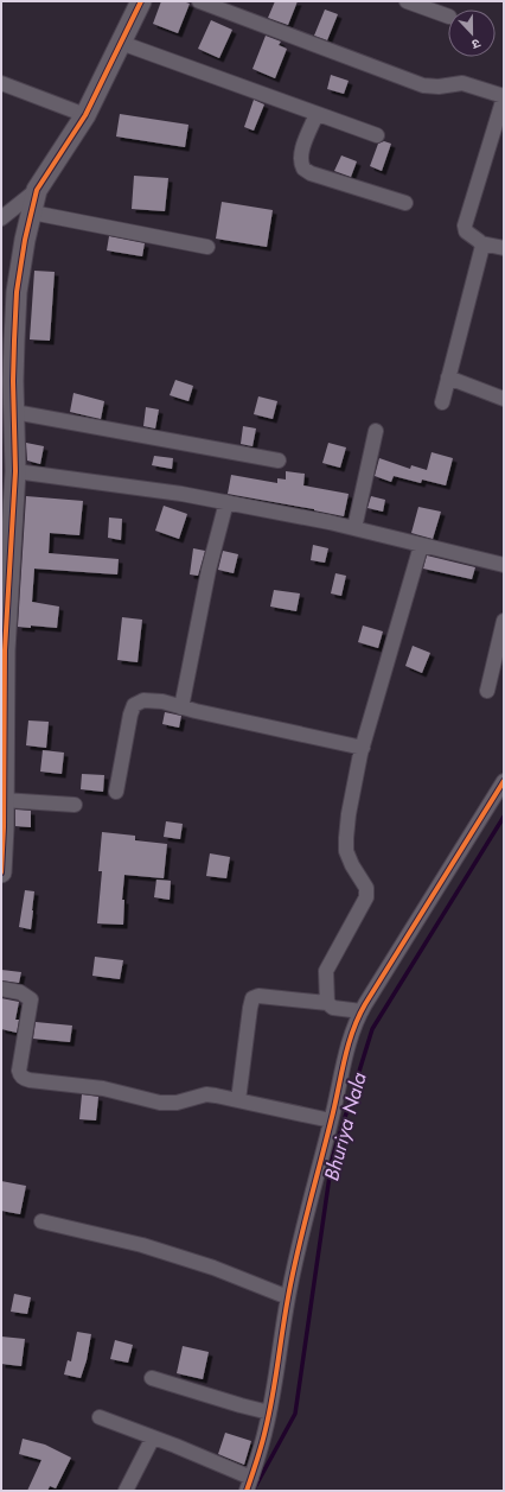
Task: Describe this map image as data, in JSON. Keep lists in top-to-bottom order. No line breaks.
{"water":["Bhuriya Nala"],"north":"bottom"}
